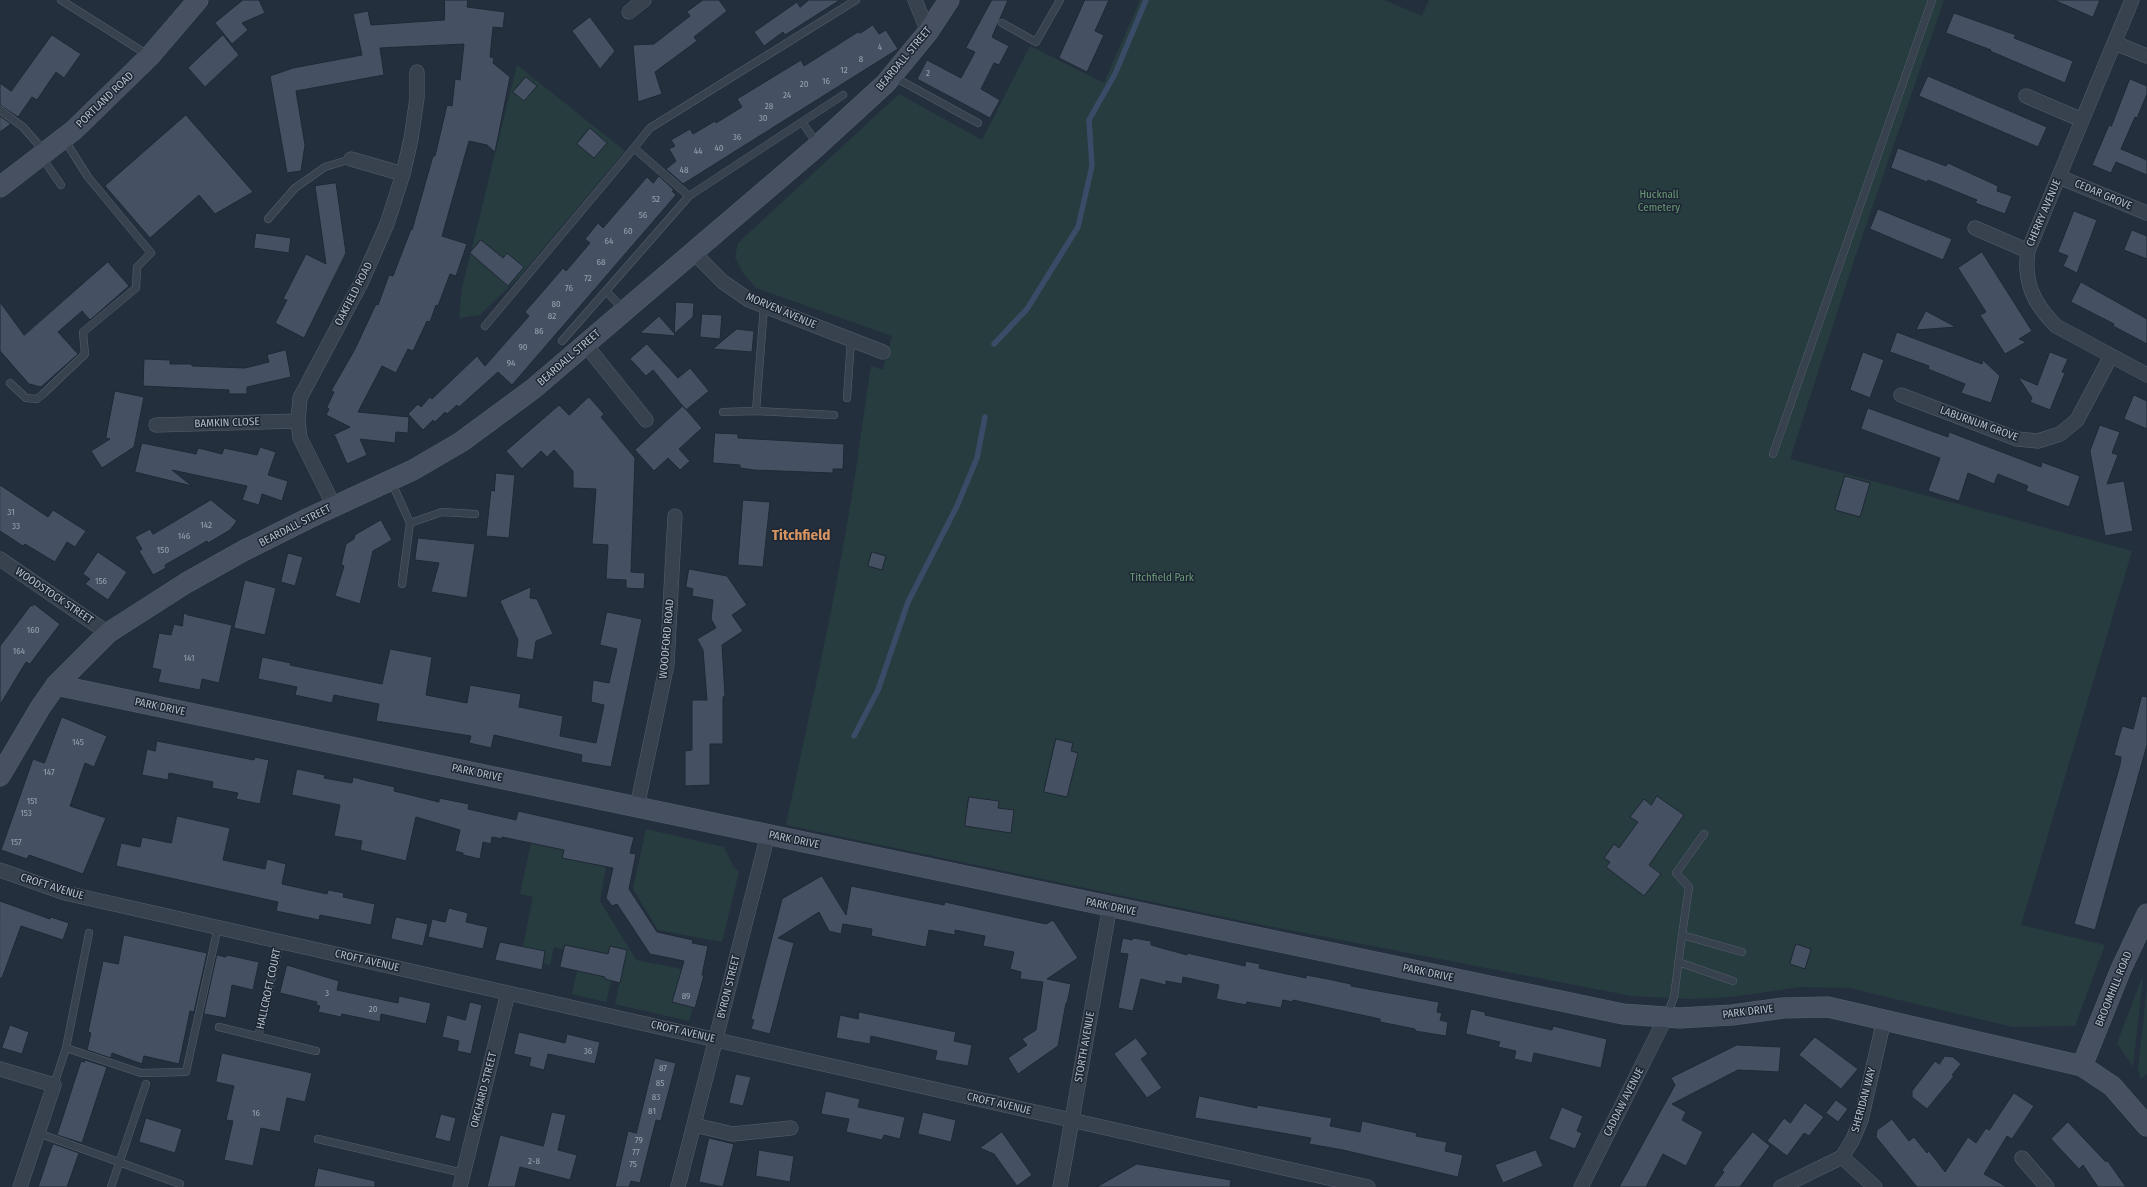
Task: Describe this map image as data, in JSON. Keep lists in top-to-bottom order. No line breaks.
{"streets":{"street":["BEARDALL STREET","PORTLAND ROAD","CEDAR GROVE","CHERRY AVENUE","OAKFIELD ROAD","MORVEN AVENUE","BAMKIN CLOSE","LABURNUM GROVE","WOODSTOCK STREET","WOODFORD ROAD","PARK DRIVE","CROFT AVENUE","BYRON STREET","BROOMHILL ROAD","STORTH AVENUE","ORCHARD STREET","SHERIDAN WAY","CADDAW AVENUE"],"lane":["HALLCROFT COURT"]},"crossings":[["BEARDALL STREET","OAKFIELD ROAD"],["BEARDALL STREET","MORVEN AVENUE"],["BEARDALL STREET","WOODSTOCK STREET"],["BEARDALL STREET","PARK DRIVE"],["CEDAR GROVE","CHERRY AVENUE"],["CHERRY AVENUE","LABURNUM GROVE"],["OAKFIELD ROAD","BAMKIN CLOSE"],["WOODFORD ROAD","PARK DRIVE"],["PARK DRIVE","BYRON STREET"],["PARK DRIVE","BROOMHILL ROAD"],["PARK DRIVE","STORTH AVENUE"],["PARK DRIVE","SHERIDAN WAY"],["PARK DRIVE","CADDAW AVENUE"],["CROFT AVENUE","BYRON STREET"],["CROFT AVENUE","HALLCROFT COURT"],["CROFT AVENUE","STORTH AVENUE"],["CROFT AVENUE","ORCHARD STREET"]],"districts":["Titchfield"],"parks":["Hucknall Cemetery","Titchfield Park"],"house_numbers":["4","8","12","2","16","20","24","28","30","36","40","44","48","52","56","60","64","68","72","76","80","82","86","90","94","31","142","33","146","150","156","160","164","141","145","147","151","153","157","3","89","20","36","87","85","83","81","16","79","77","2-8","75"]}
